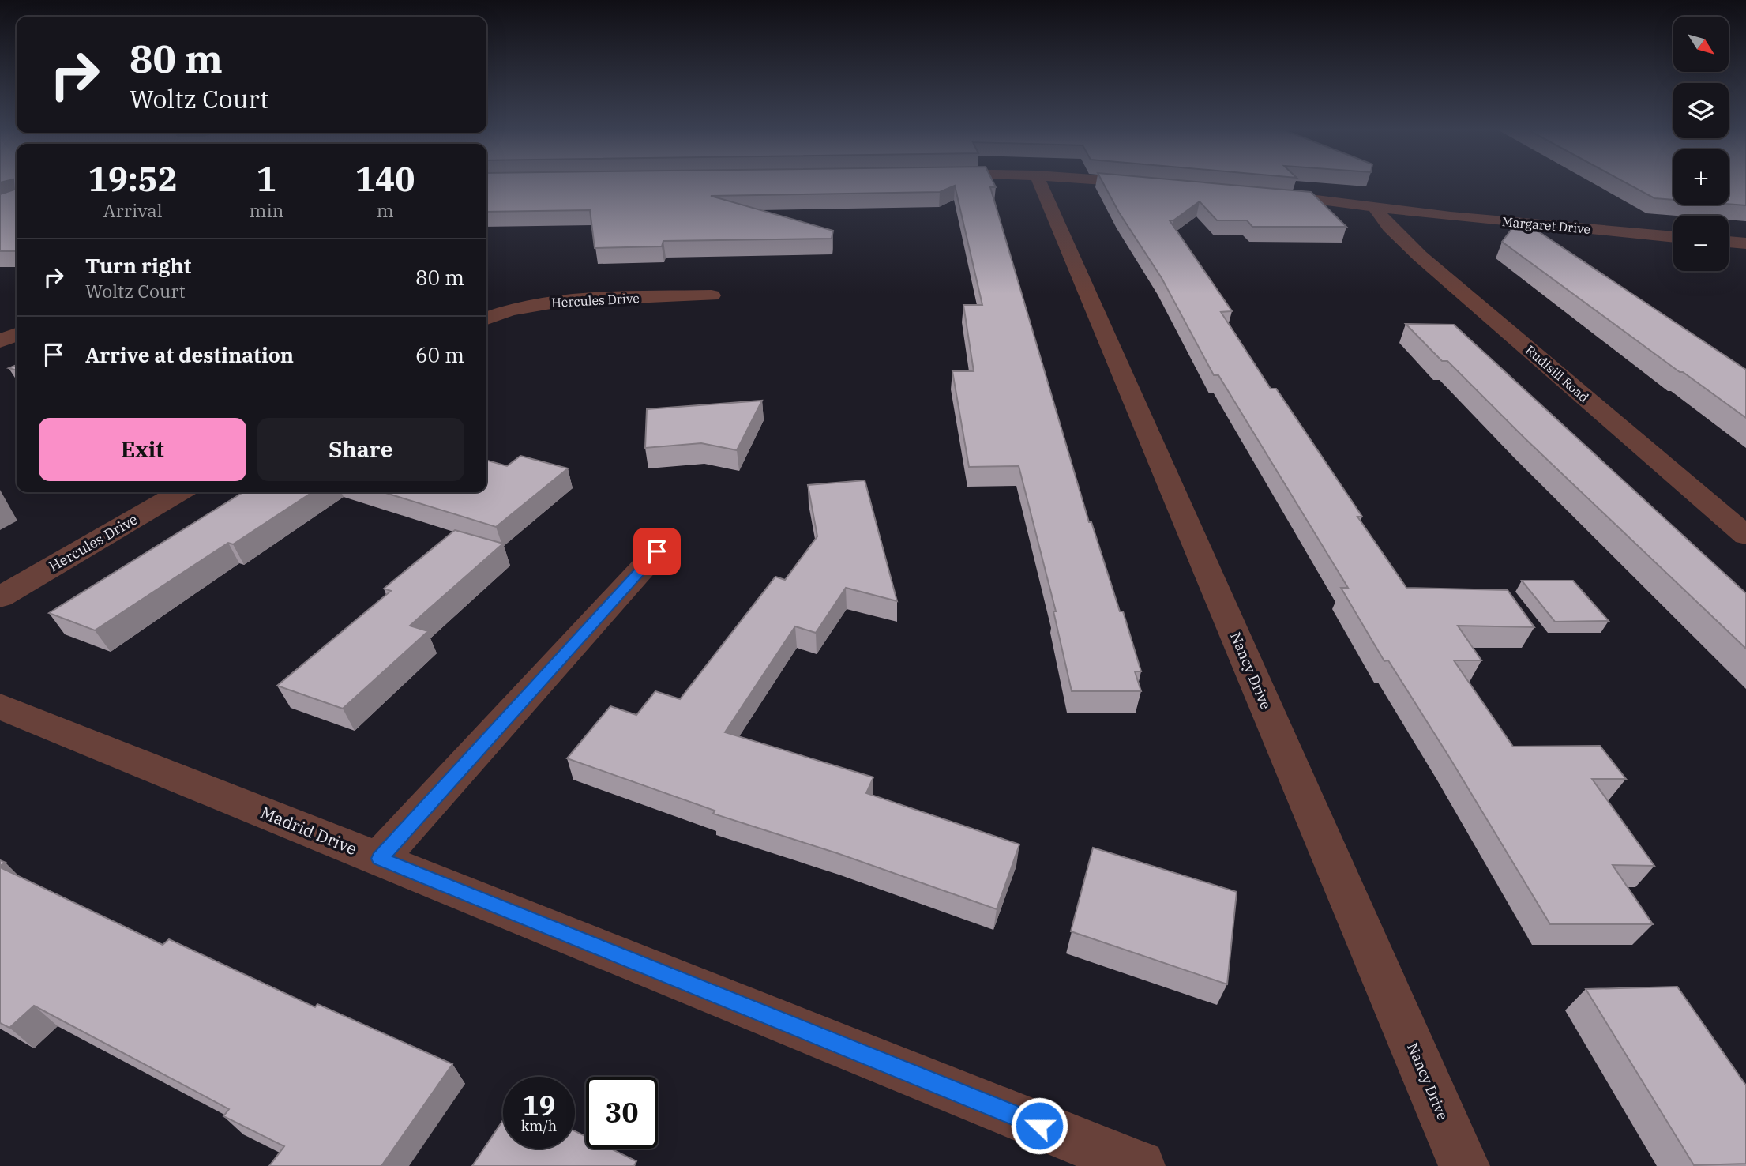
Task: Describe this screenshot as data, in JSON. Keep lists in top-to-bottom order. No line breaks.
{"streets":{"street":["Margaret Drive","Hercules Drive","Rudisill Road","Nancy Drive","Madrid Drive"]},"crossings":[["Margaret Drive","Rudisill Road"]],"north":"bottom right","page":{"map_buttons":["+","−"],"turn":["80 m","Woltz Court"],"eta":["19:52","Arrival","1","min","140","m"],"list":[{"name":"Turn right","note":"Woltz Court","value":"80 m"},{"name":"Arrive at destination","value":"60 m"}],"buttons":["Exit","Share"],"speed":"19 km/h","limit":"30"}}
